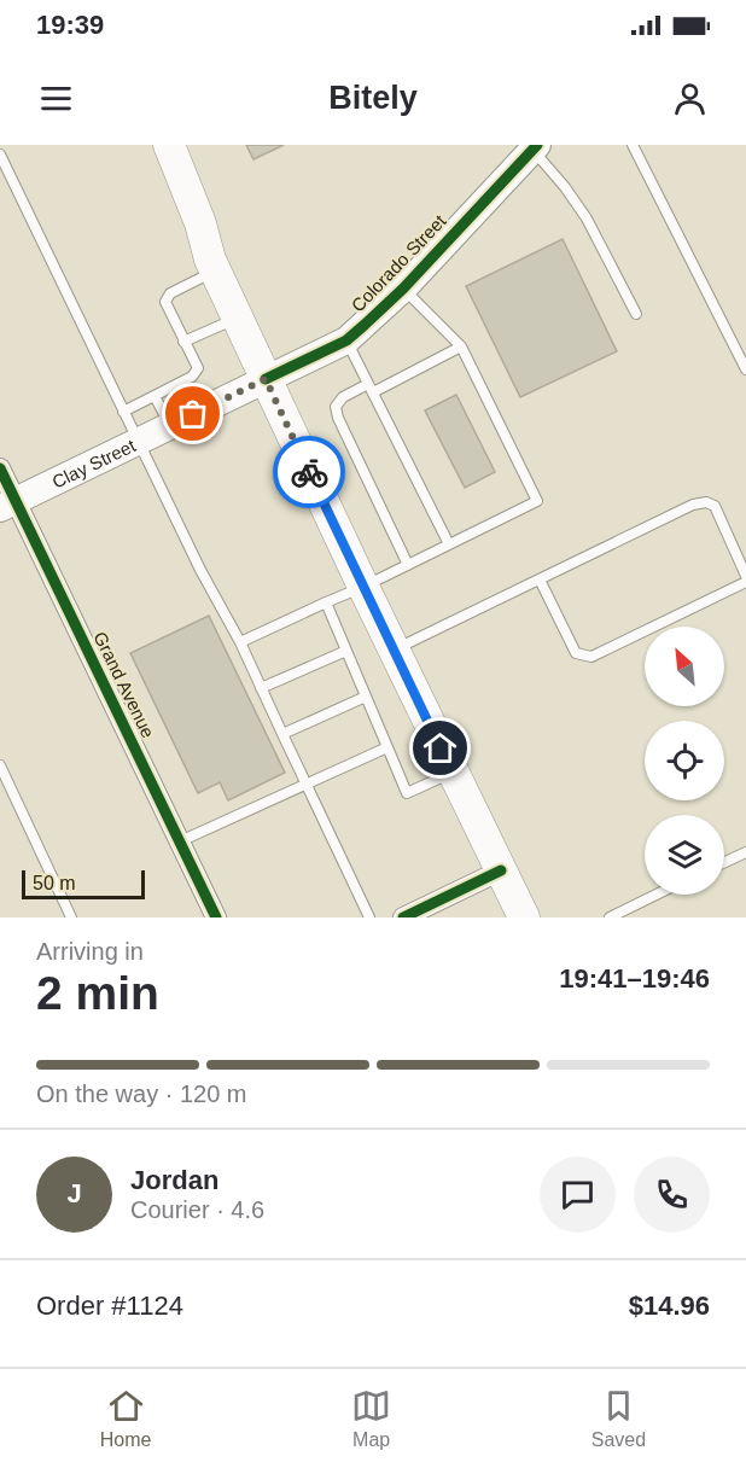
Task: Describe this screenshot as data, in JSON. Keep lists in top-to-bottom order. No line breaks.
{"streets":{"street":["Colorado Street","Clay Street","Grand Avenue"]},"crossings":[["Colorado Street","Clay Street"],["Clay Street","Grand Avenue"]],"scale_bar":"50 m","north":"top left","page":{"status":"19:39","header":"Bitely","scale":"50 m","heading":["2 min","Arriving in","19:41–19:46"],"panel":["Jordan","Courier · 4.6","Order #1124","$14.96"],"bar":"On the way · 120 m","round":"J","tabs":["Home","Map","Saved"]}}
